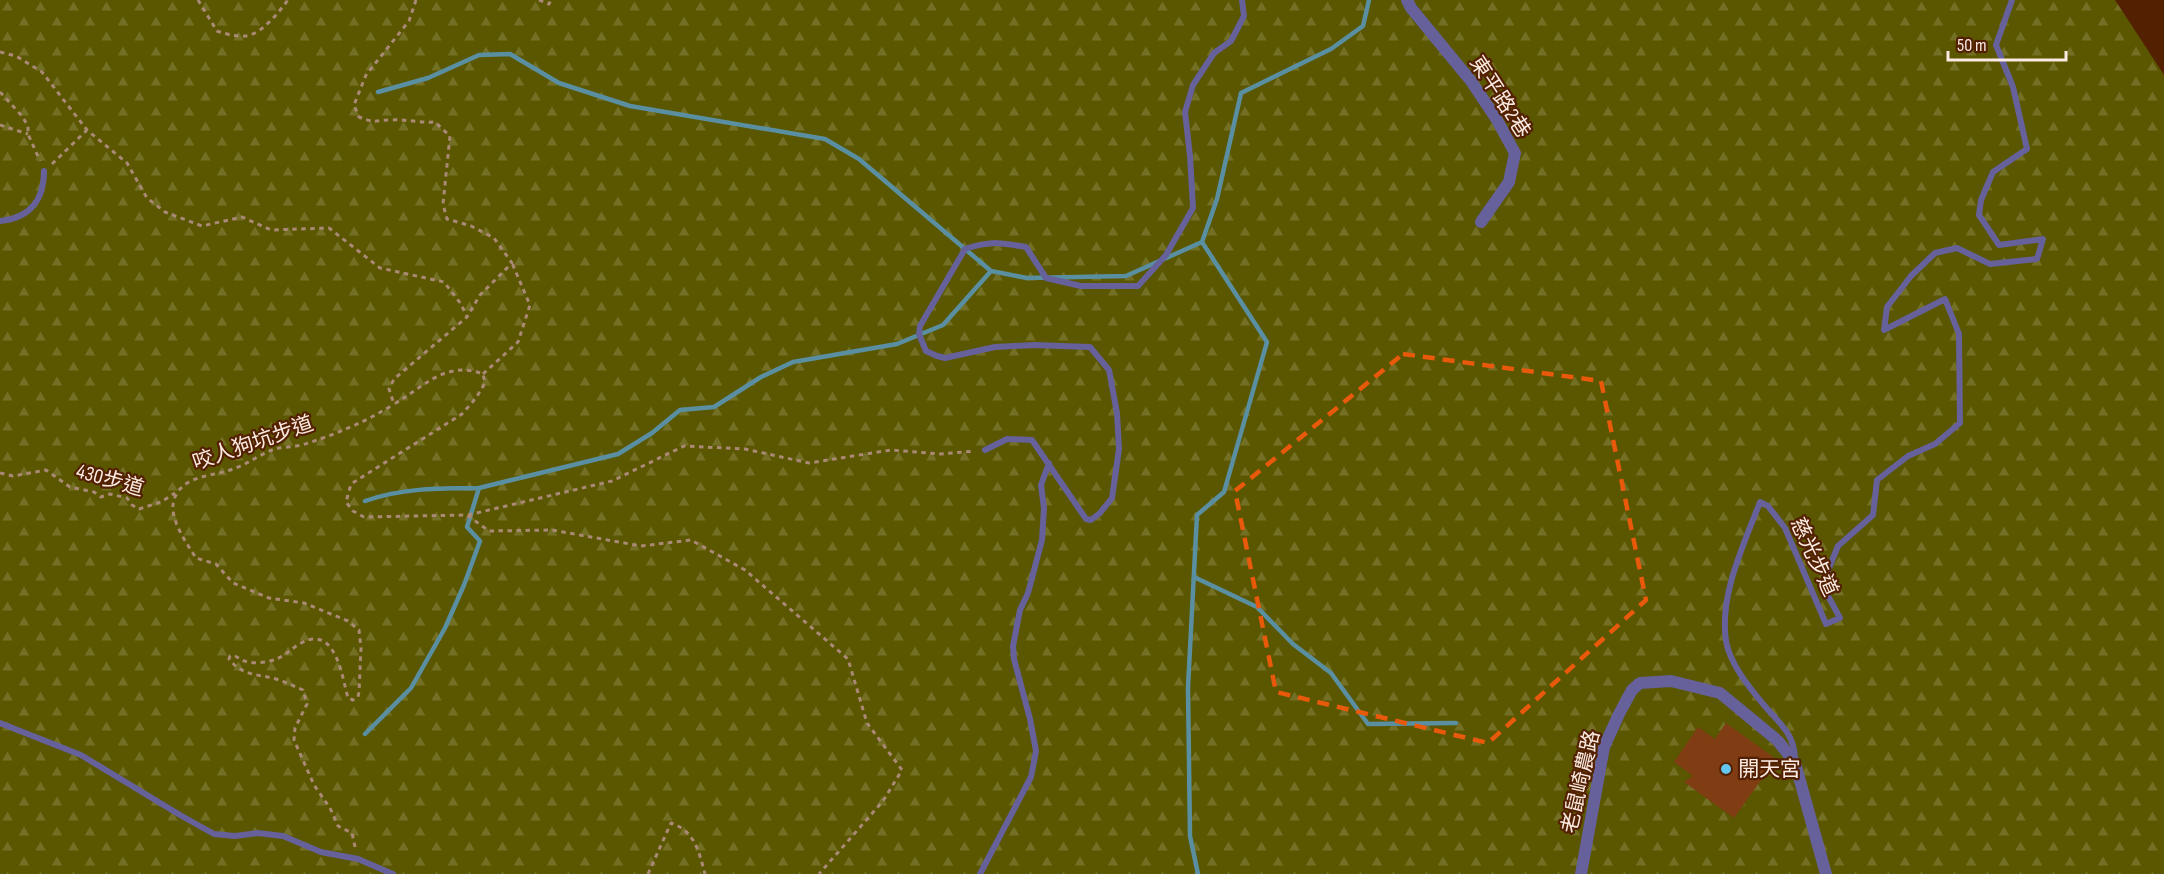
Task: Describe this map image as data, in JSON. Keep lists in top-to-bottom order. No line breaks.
{"streets":{"street":["東平路2巷","老鼠崎農路"],"lane":["慈光步道"],"path":["咬人狗坑步道","430步道"]},"crossings":[["咬人狗坑步道","430步道"],["慈光步道","老鼠崎農路"]],"places":["開天宮"],"scale_bar":"50 m"}
